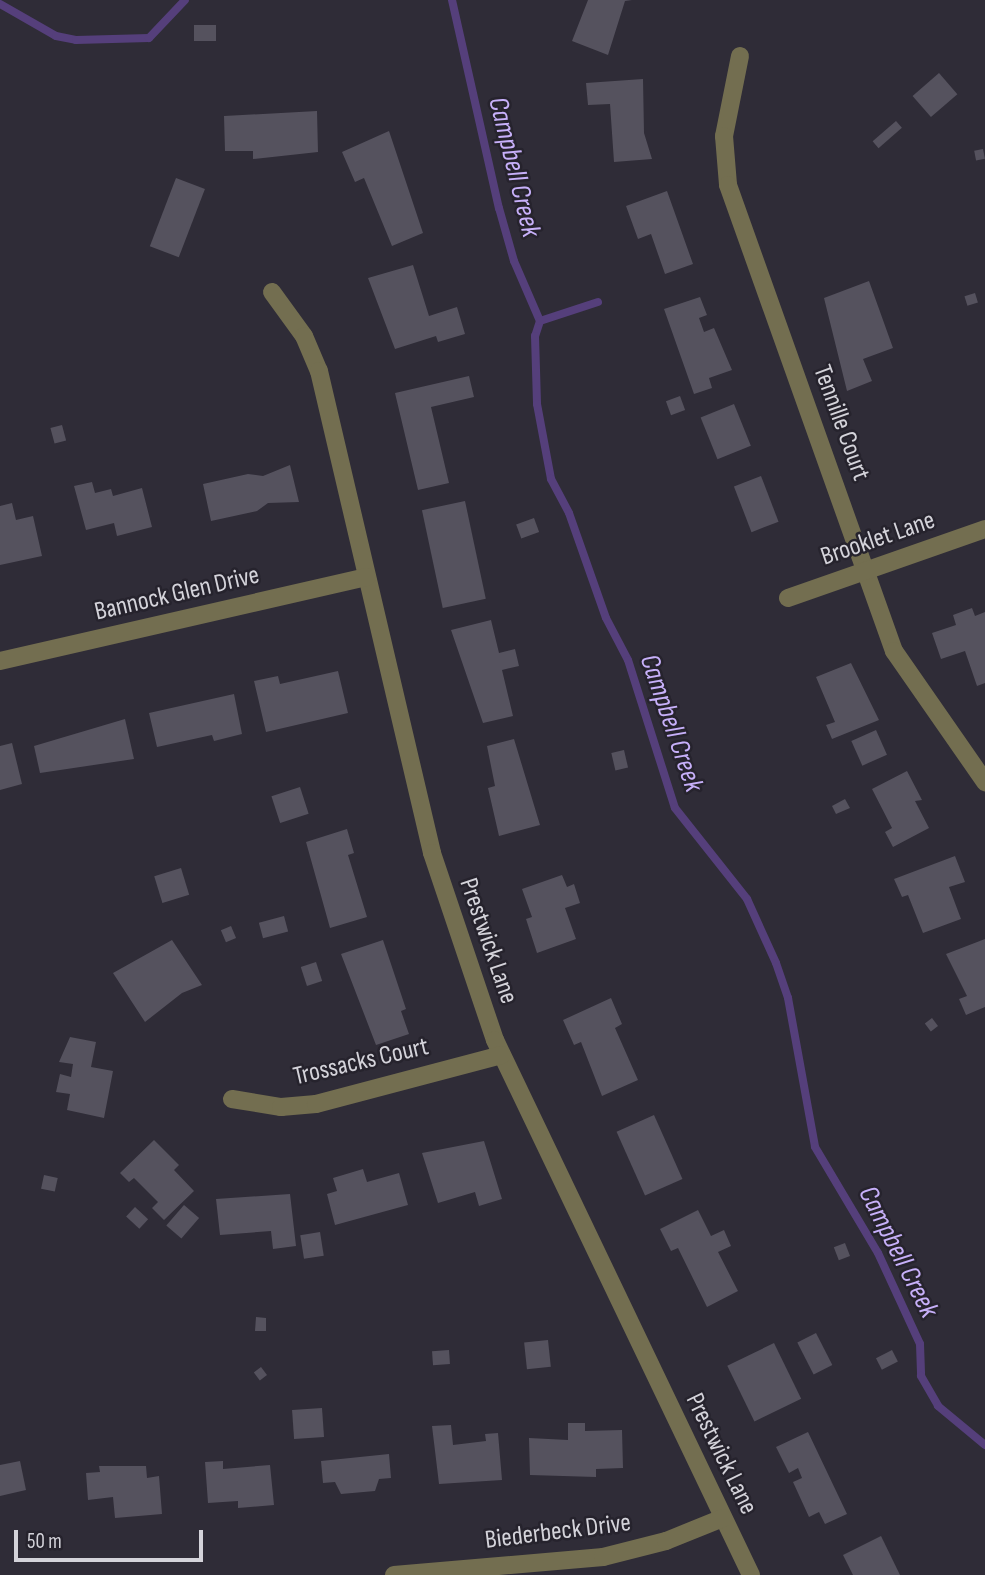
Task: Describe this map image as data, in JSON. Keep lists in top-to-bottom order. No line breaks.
{"streets":{"street":["Tennille Court","Brooklet Lane","Bannock Glen Drive","Prestwick Lane","Trossacks Court","Biederbeck Drive"]},"crossings":[["Tennille Court","Brooklet Lane"],["Bannock Glen Drive","Prestwick Lane"],["Prestwick Lane","Trossacks Court"],["Prestwick Lane","Biederbeck Drive"]],"water":["Campbell Creek"],"scale_bar":"50 m"}
